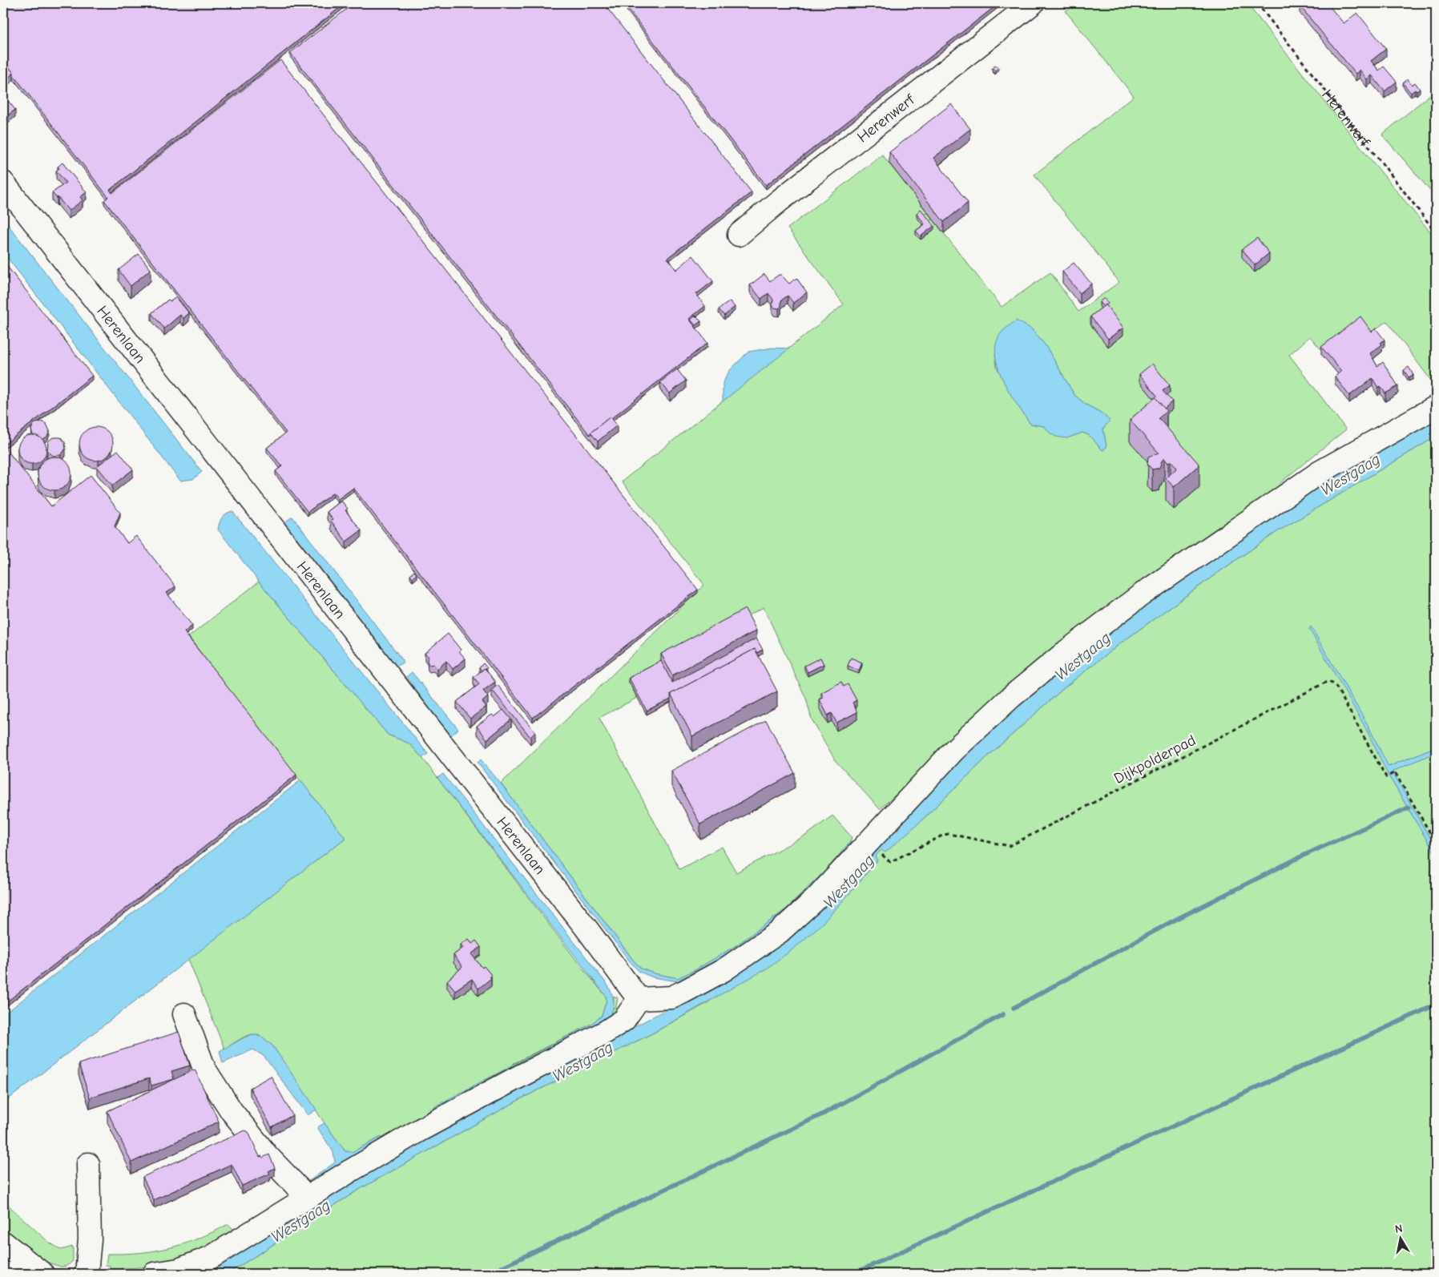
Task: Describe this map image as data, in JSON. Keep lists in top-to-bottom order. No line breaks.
{"streets":{"street":["Herenwerf","Herenlaan"],"path":["Dijkpolderpad"]},"water":["Westgaag"],"north":"top"}
